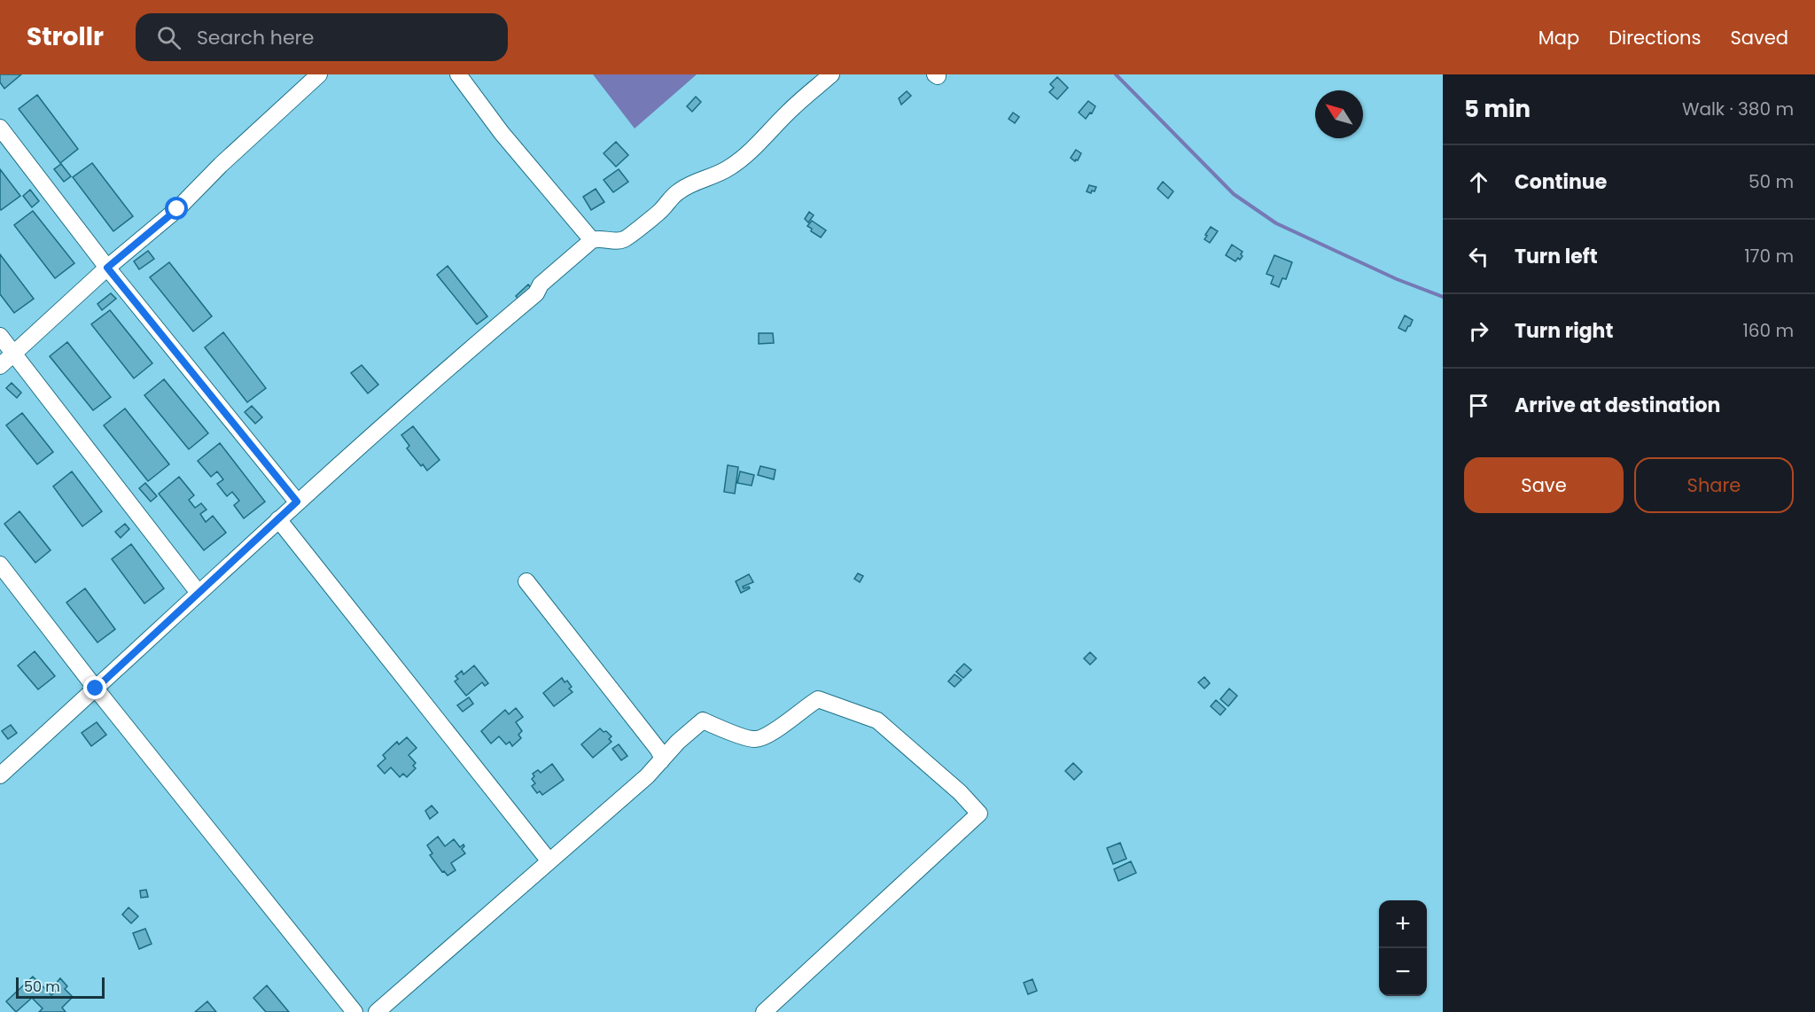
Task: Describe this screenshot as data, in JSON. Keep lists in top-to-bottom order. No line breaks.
{"scale_bar":"50 m","north":"top left","page":{"header":"Strollr","search":"Search here","nav":["Map","Directions","Saved"],"heading":["5 min","Walk · 380 m"],"list":[["Continue","50 m"],["Turn left","170 m"],["Turn right","160 m"],"Arrive at destination"],"buttons":["Save","Share"],"map_buttons":["+","−"],"scale":"50 m"}}
